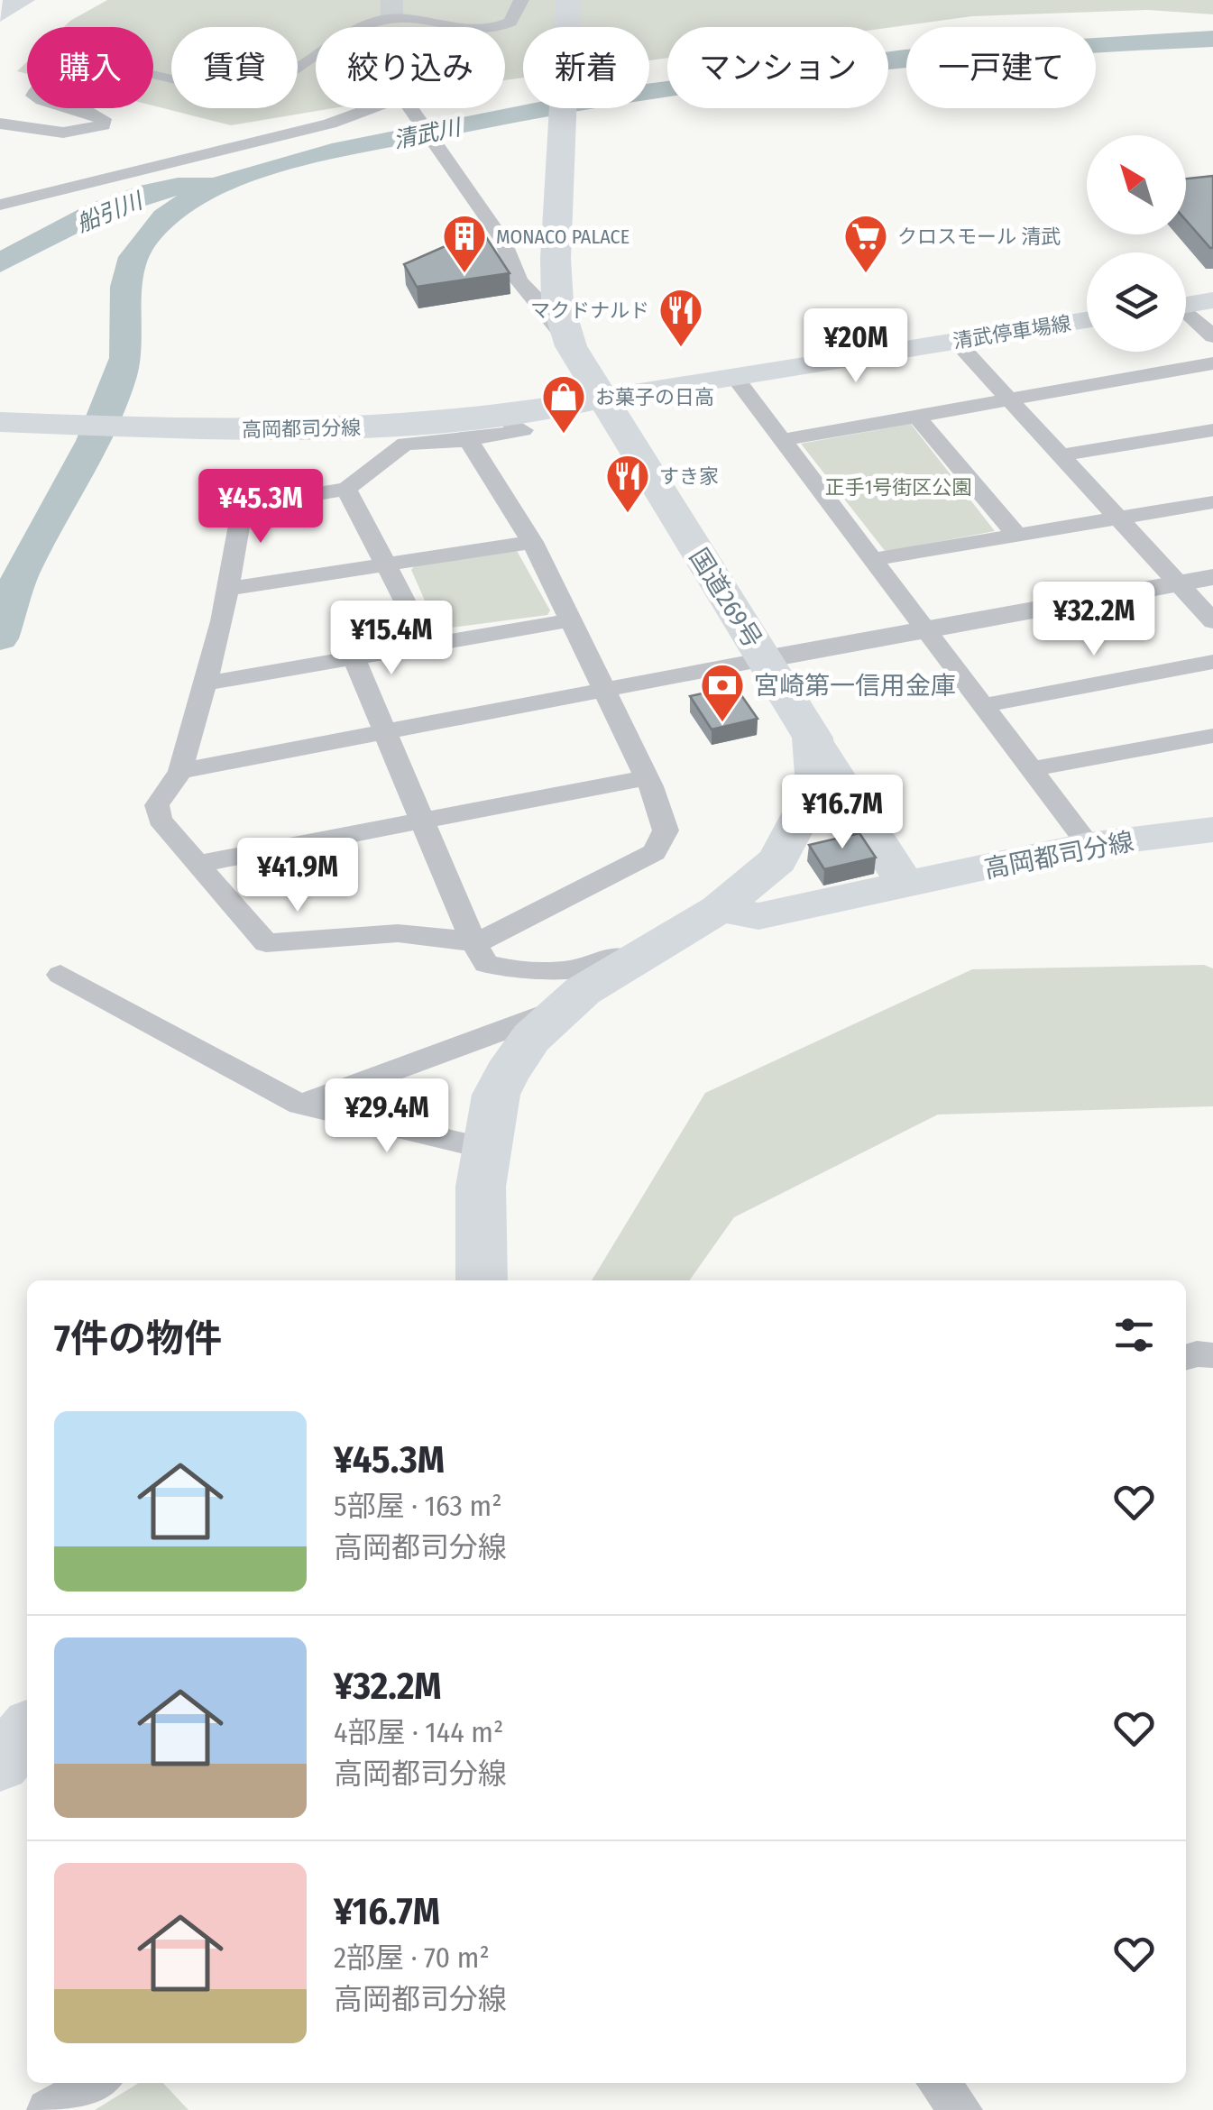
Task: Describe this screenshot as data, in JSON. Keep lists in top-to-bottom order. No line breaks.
{"streets":{"highway":["国道269号"],"main road":["清武停車場線","高岡都司分線"]},"crossings":[["清武停車場線","高岡都司分線"],["清武停車場線","国道269号"],["高岡都司分線","国道269号"]],"water":["清武川","船引川"],"parks":["正手1号街区公園"],"places":{"building":["MONACO PALACE"],"supermarket":["クロスモール 清武"],"restaurant":["マクドナルド","すき家"],"shop":["お菓子の日高"],"bank":["宮崎第一信用金庫"]},"north":"top left","page":{"chip":["購入","賃貸","絞り込み","新着","マンション","一戸建て"],"price":["¥20M","¥45.3M","¥32.2M","¥15.4M","¥16.7M","¥41.9M","¥29.4M"],"heading":"7件の物件","list":[{"name":"¥45.3M","note":"5部屋 · 163 m² · 高岡都司分線"},{"name":"¥32.2M","note":"4部屋 · 144 m² · 高岡都司分線"},{"name":"¥16.7M","note":"2部屋 · 70 m² · 高岡都司分線"}]}}
